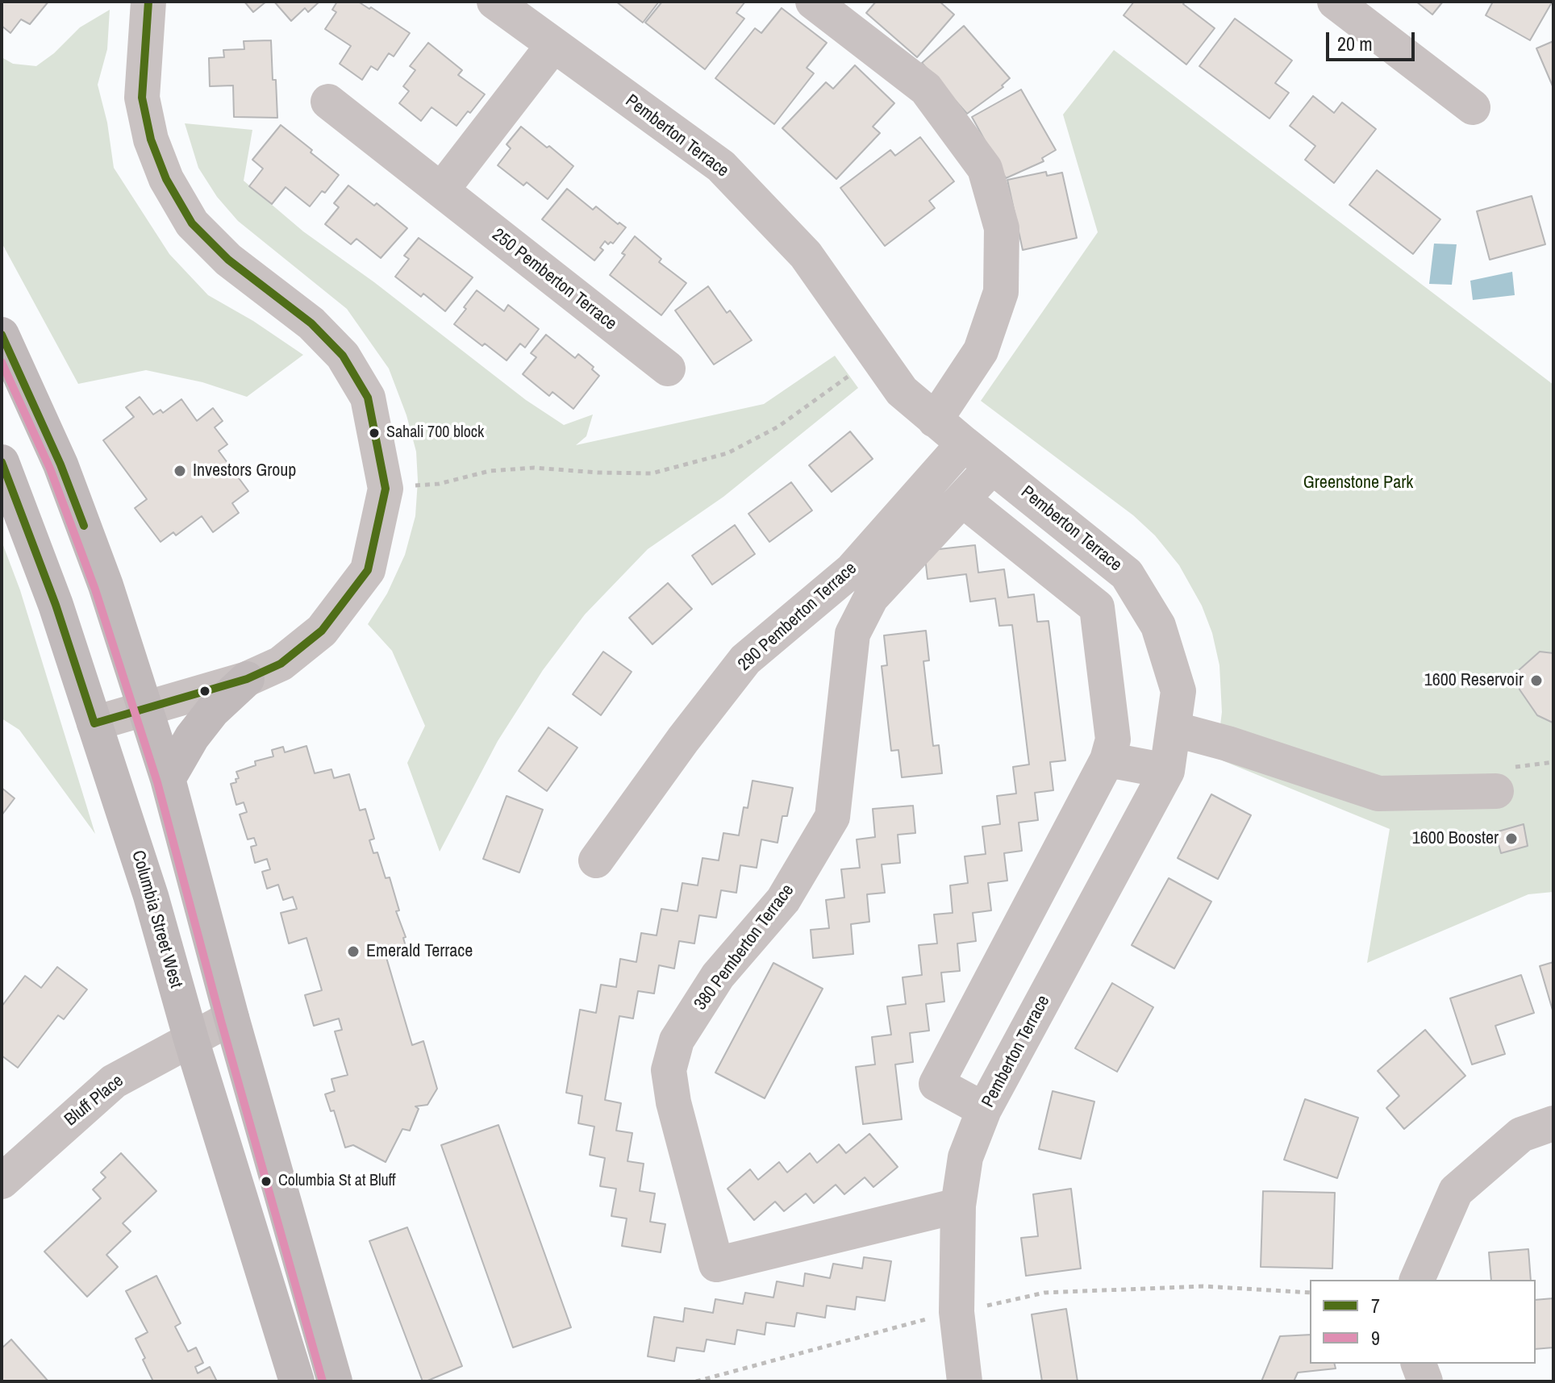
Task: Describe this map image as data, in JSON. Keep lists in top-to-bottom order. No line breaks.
{"streets":{"main road":["Columbia Street West"],"street":["Pemberton Terrace","250 Pemberton Terrace","290 Pemberton Terrace","380 Pemberton Terrace","Bluff Place"]},"crossings":[["Pemberton Terrace","290 Pemberton Terrace"],["Pemberton Terrace","380 Pemberton Terrace"],["Columbia Street West","Bluff Place"]],"parks":["Greenstone Park"],"places":["Sahali 700 block","Investors Group","1600 Reservoir","1600 Booster","Emerald Terrace","Columbia St at Bluff"],"lines":["transit line 7","transit line 9"],"legend":["7","9"],"scale_bar":"20 m"}
